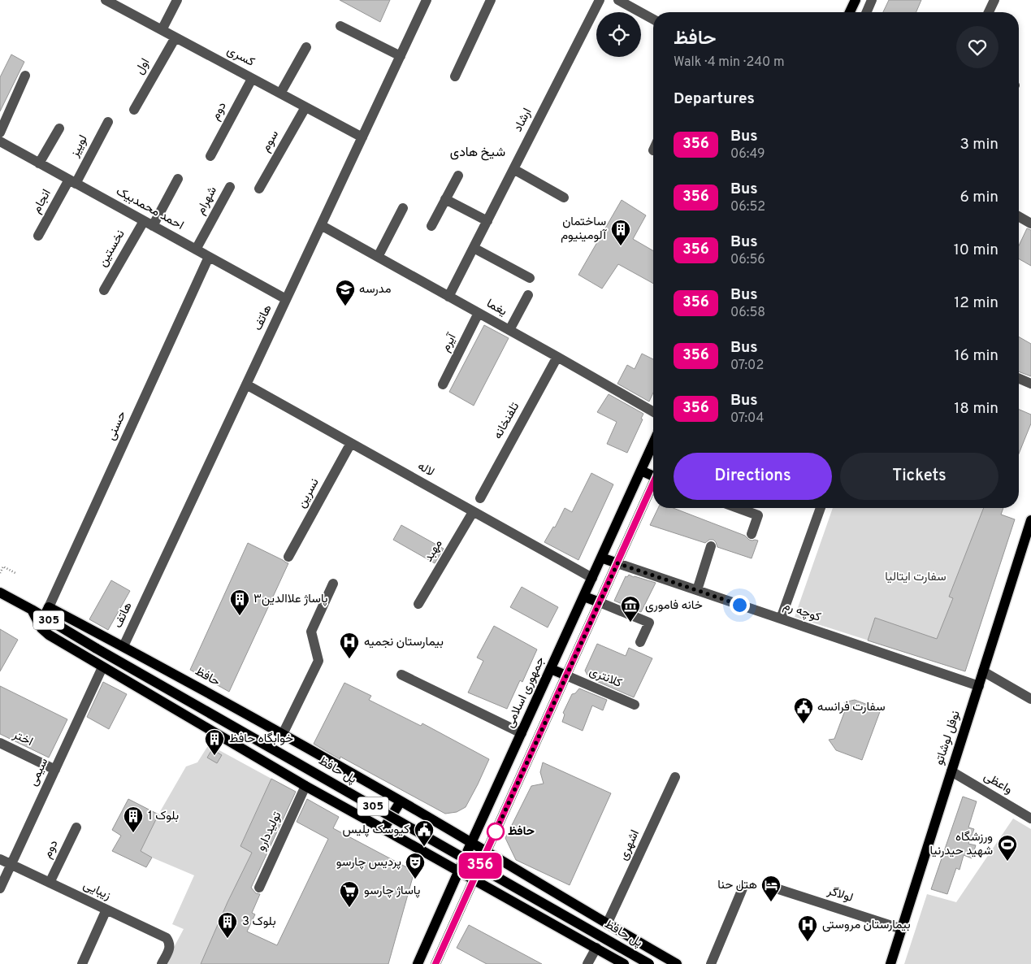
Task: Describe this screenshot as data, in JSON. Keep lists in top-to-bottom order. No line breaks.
{"streets":{"main road":["305","حافظ","جمهوری اسلامی","نوفل لوشاتو","پل حافظ"],"street":["کسری","اول","دوم","ارشاد","سوم","لوییز","شهرام","انجام","احمد محمدبیک","نخستین","یغما","هاتف","آیرم","تلفنخانه","حسنی","لاله","نسرین","مهبد","کوچه رم","کلانتری","اختر","سیمی","واعظی","تولیددارو","اشهری","زیبایی","لولاگر"]},"crossings":[["کسری","اول"],["کسری","دوم"],["کسری","سوم"],["کسری","هاتف"],["دوم","زیبایی"],["ارشاد","یغما"],["لوییز","انجام"],["لوییز","احمد محمدبیک"],["شهرام","احمد محمدبیک"],["انجام","احمد محمدبیک"],["احمد محمدبیک","نخستین"],["احمد محمدبیک","هاتف"],["احمد محمدبیک","حسنی"],["یغما","هاتف"],["یغما","آیرم"],["یغما","تلفنخانه"],["هاتف","لاله"],["هاتف","حافظ"],["حسنی","حافظ"],["لاله","نسرین"],["لاله","مهبد"],["لاله","جمهوری اسلامی"],["کوچه رم","نوفل لوشاتو"],["305","پل حافظ"],["حافظ","جمهوری اسلامی"],["حافظ","اشهری"],["نوفل لوشاتو","واعظی"],["نوفل لوشاتو","لولاگر"],["اختر","سیمی"],["سیمی","زیبایی"]],"districts":["شیخ هادی"],"parks":["سفارت ایتالیا"],"places":{"building":["ساختمان آلومینیوم","پاساژ علاالدین۳","خوابگاه حافظ","بلوک 1","بلوک 3"],"school or university":["مدرسه"],"museum":["خانه فاموری"],"hospital":["بیمارستان نجمیه","بیمارستان مروستی"],"public building":["سفارت فرانسه","کیوسک پلیس"],"other":["حافظ"],"sports":["ورزشگاه شهید حیدرنیا"],"theatre":["پردیس چارسو"],"hotel":["هتل حنا"],"supermarket":["پاساژ چارسو"]},"lines":["bus line 356"],"page":{"on_map":"356","heading":[["حافظ","Walk · 4 min · 240 m"],"Departures"],"list":[{"mark":"356","name":"Bus","note":"06:49","value":"3 min"},{"mark":"356","name":"Bus","note":"06:52","value":"6 min"},{"mark":"356","name":"Bus","note":"06:56","value":"10 min"},{"mark":"356","name":"Bus","note":"06:58","value":"12 min"},{"mark":"356","name":"Bus","note":"07:02","value":"16 min"},{"mark":"356","name":"Bus","note":"07:04","value":"18 min"}],"buttons":["Directions","Tickets"]}}
